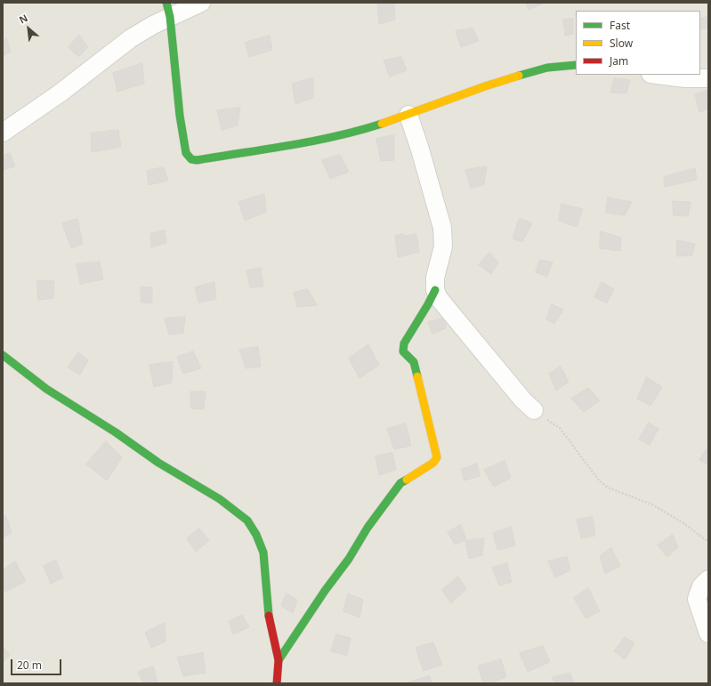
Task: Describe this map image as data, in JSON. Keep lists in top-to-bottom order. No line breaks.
{"legend":["Fast","Slow","Jam"],"scale_bar":"20 m","north":"top left"}
